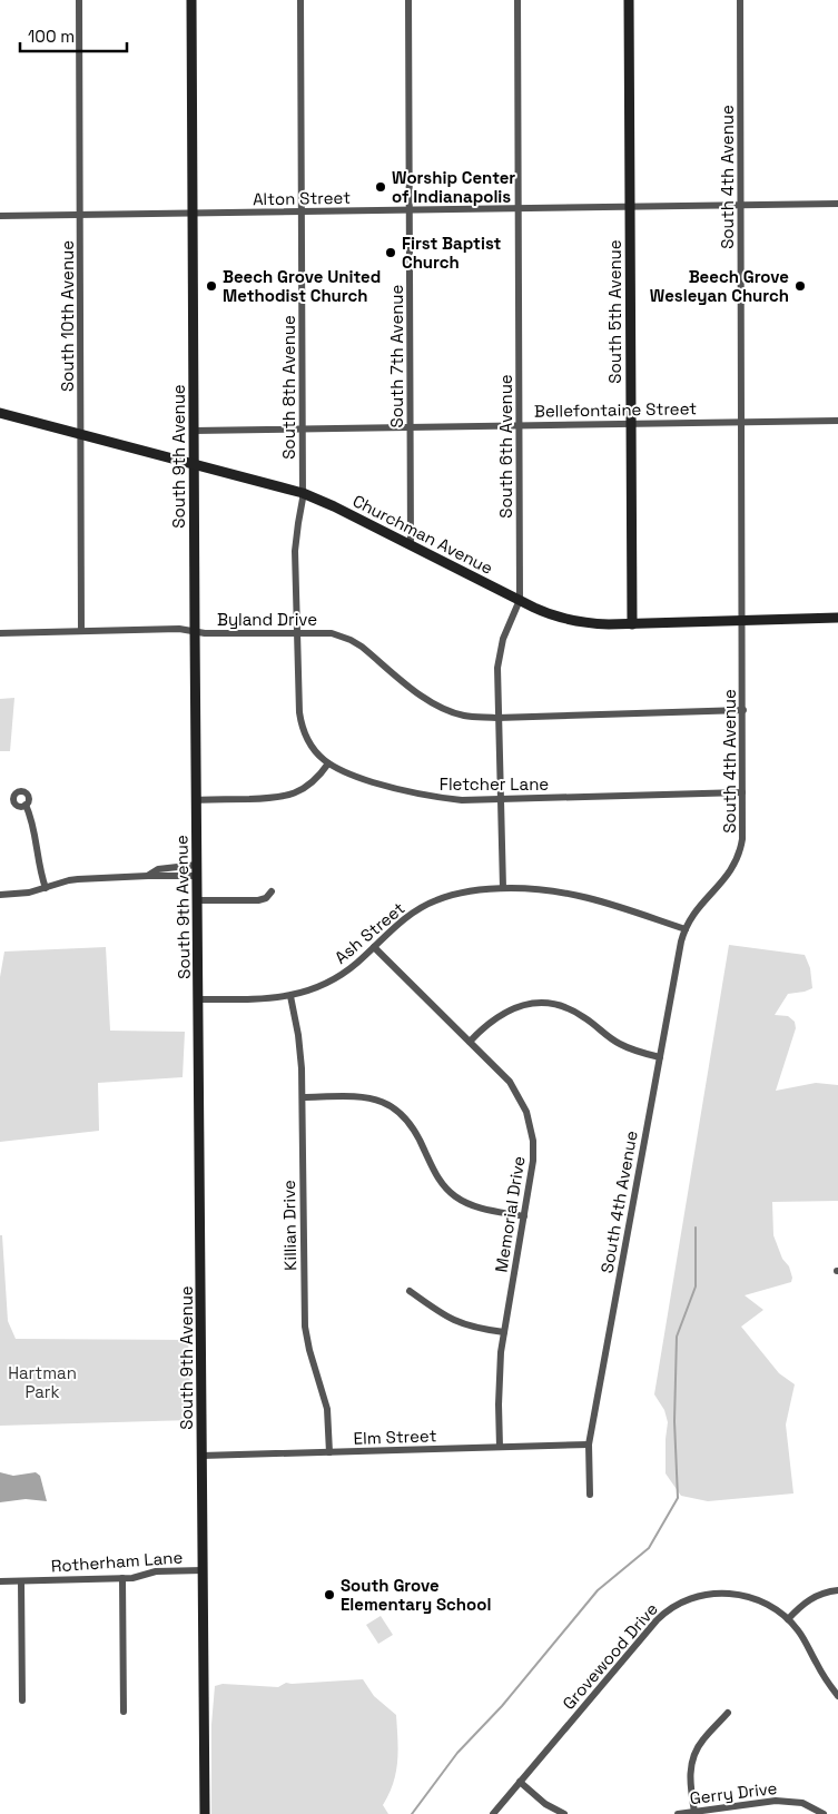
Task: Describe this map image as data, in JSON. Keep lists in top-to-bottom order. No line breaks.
{"streets":{"street":["South 4th Avenue","Alton Street","South 5th Avenue","South 10th Avenue","South 7th Avenue","South 8th Avenue","Bellefontaine Street","South 6th Avenue","South 9th Avenue","Churchman Avenue","Byland Drive","Fletcher Lane","Ash Street","Memorial Drive","Killian Drive","Elm Street","Rotherham Lane","Grovewood Drive","Gerry Drive"]},"crossings":[["South 4th Avenue","Alton Street"],["South 4th Avenue","Bellefontaine Street"],["South 4th Avenue","Churchman Avenue"],["South 4th Avenue","Byland Drive"],["South 4th Avenue","Fletcher Lane"],["South 4th Avenue","Ash Street"],["South 4th Avenue","Elm Street"],["Alton Street","South 5th Avenue"],["Alton Street","South 10th Avenue"],["Alton Street","South 7th Avenue"],["Alton Street","South 8th Avenue"],["Alton Street","South 6th Avenue"],["Alton Street","South 9th Avenue"],["South 5th Avenue","Bellefontaine Street"],["South 5th Avenue","Churchman Avenue"],["South 10th Avenue","Churchman Avenue"],["South 10th Avenue","Byland Drive"],["South 7th Avenue","Bellefontaine Street"],["South 7th Avenue","Churchman Avenue"],["South 8th Avenue","Bellefontaine Street"],["South 8th Avenue","Churchman Avenue"],["South 8th Avenue","Byland Drive"],["South 8th Avenue","Fletcher Lane"],["Bellefontaine Street","South 6th Avenue"],["Bellefontaine Street","South 9th Avenue"],["South 6th Avenue","Churchman Avenue"],["South 6th Avenue","Byland Drive"],["South 6th Avenue","Fletcher Lane"],["South 6th Avenue","Ash Street"],["South 9th Avenue","Churchman Avenue"],["South 9th Avenue","Byland Drive"],["South 9th Avenue","Ash Street"],["South 9th Avenue","Elm Street"],["South 9th Avenue","Rotherham Lane"],["Ash Street","Memorial Drive"],["Ash Street","Killian Drive"],["Memorial Drive","Elm Street"],["Killian Drive","Elm Street"]],"parks":["Hartman Park"],"places":["Worship Center of Indianapolis","First Baptist Church","Beech Grove United Methodist Church","Beech Grove Wesleyan Church","South Grove Elementary School"],"scale_bar":"100 m"}
